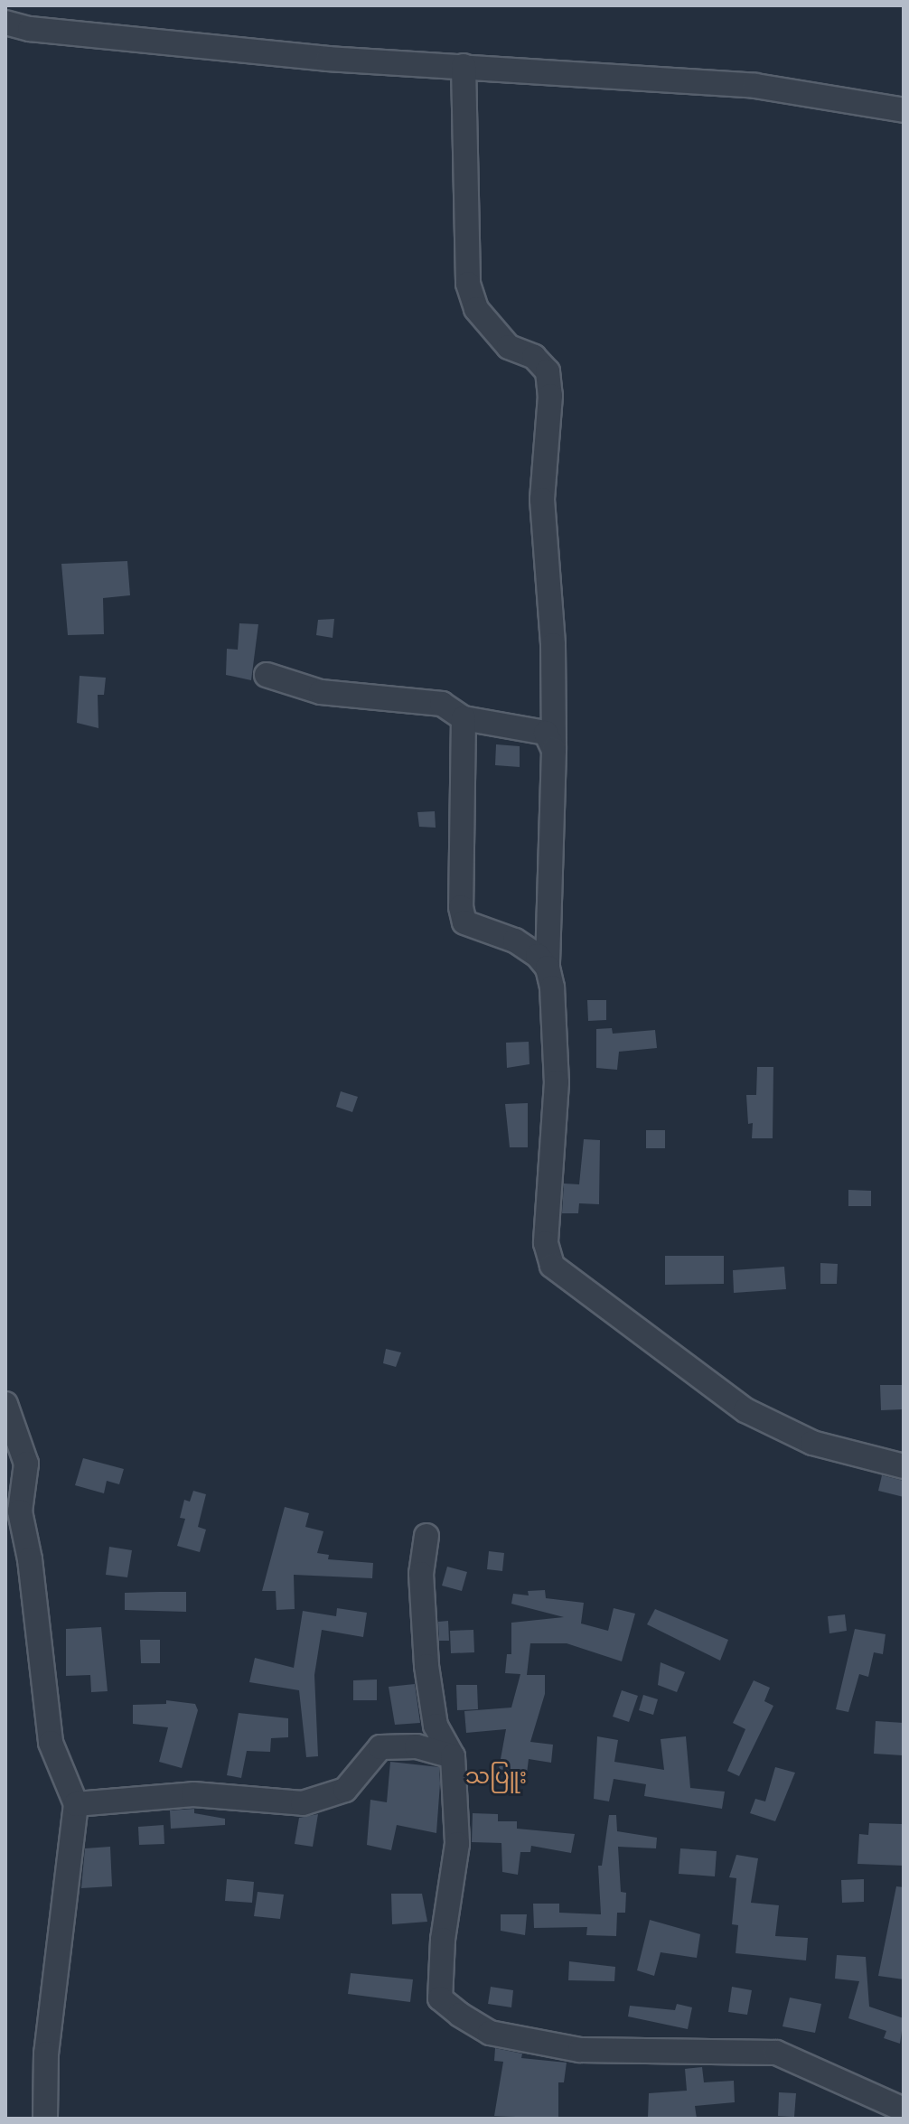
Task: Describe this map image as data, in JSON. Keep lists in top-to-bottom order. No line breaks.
{"districts":["သပြူး"]}
